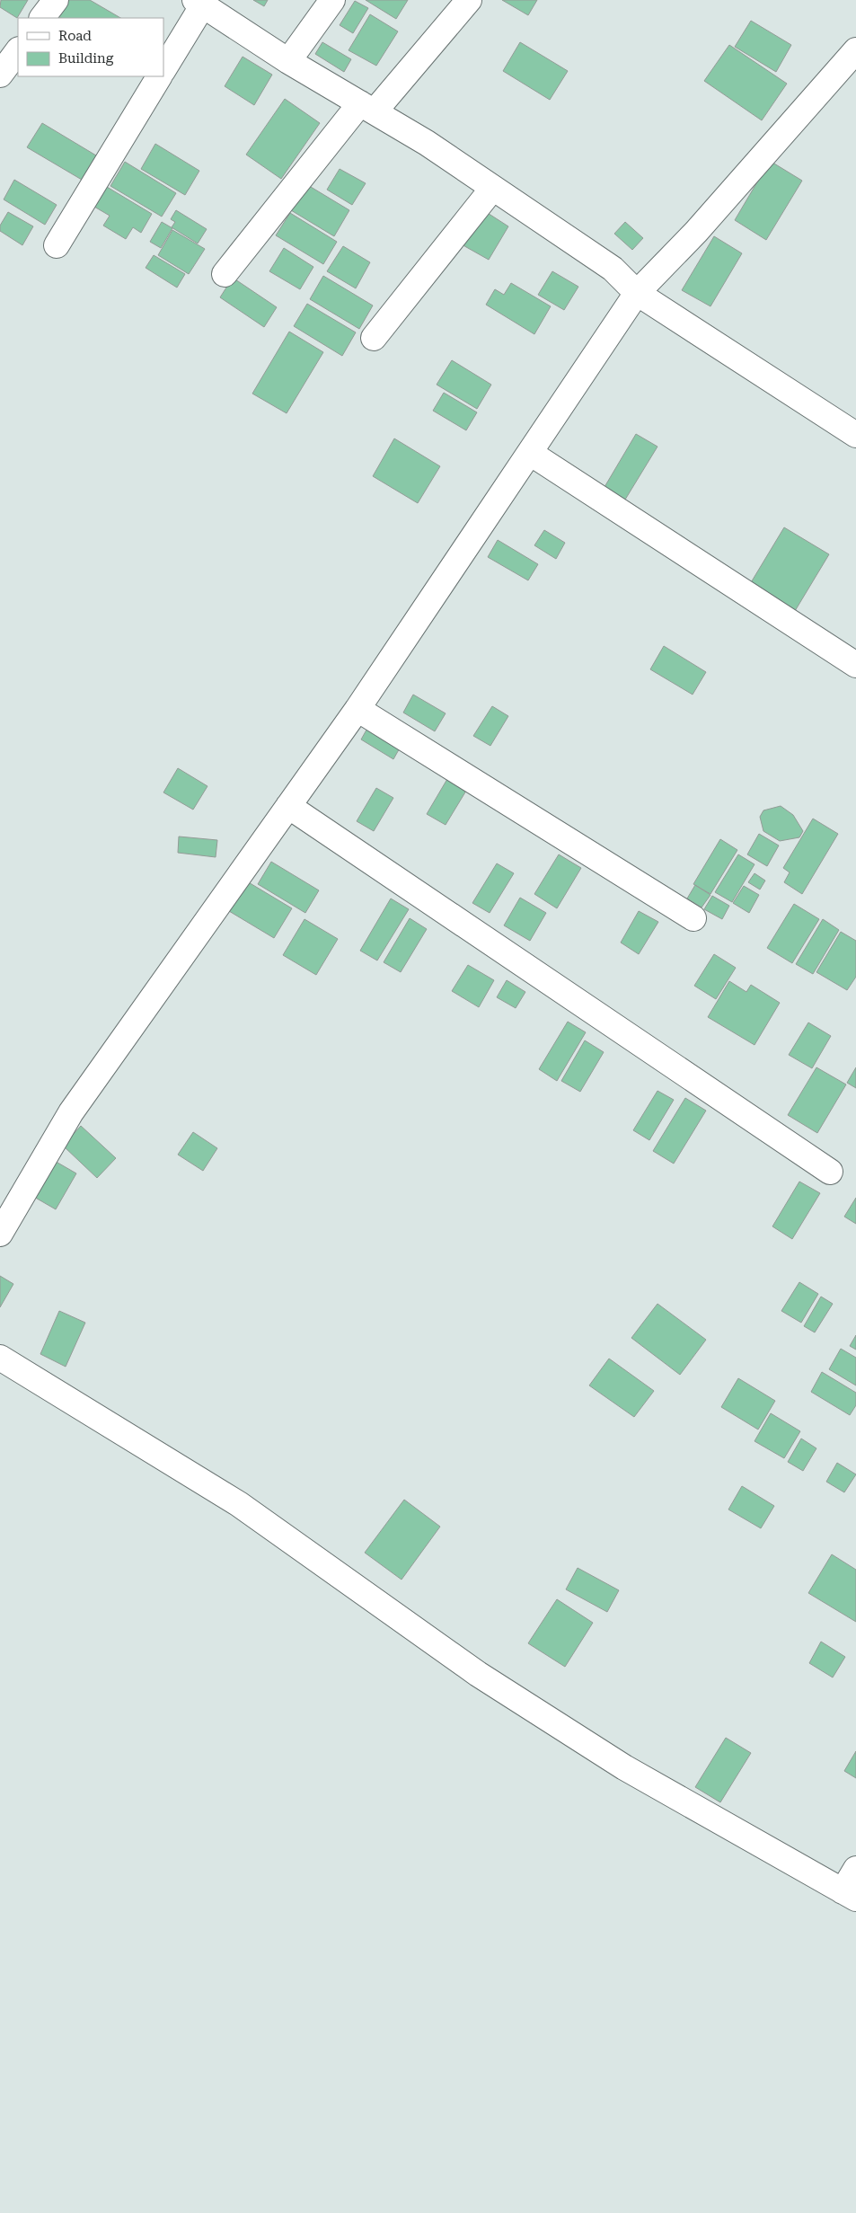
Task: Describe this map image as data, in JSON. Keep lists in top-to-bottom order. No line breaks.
{"legend":["Road","Building"]}
